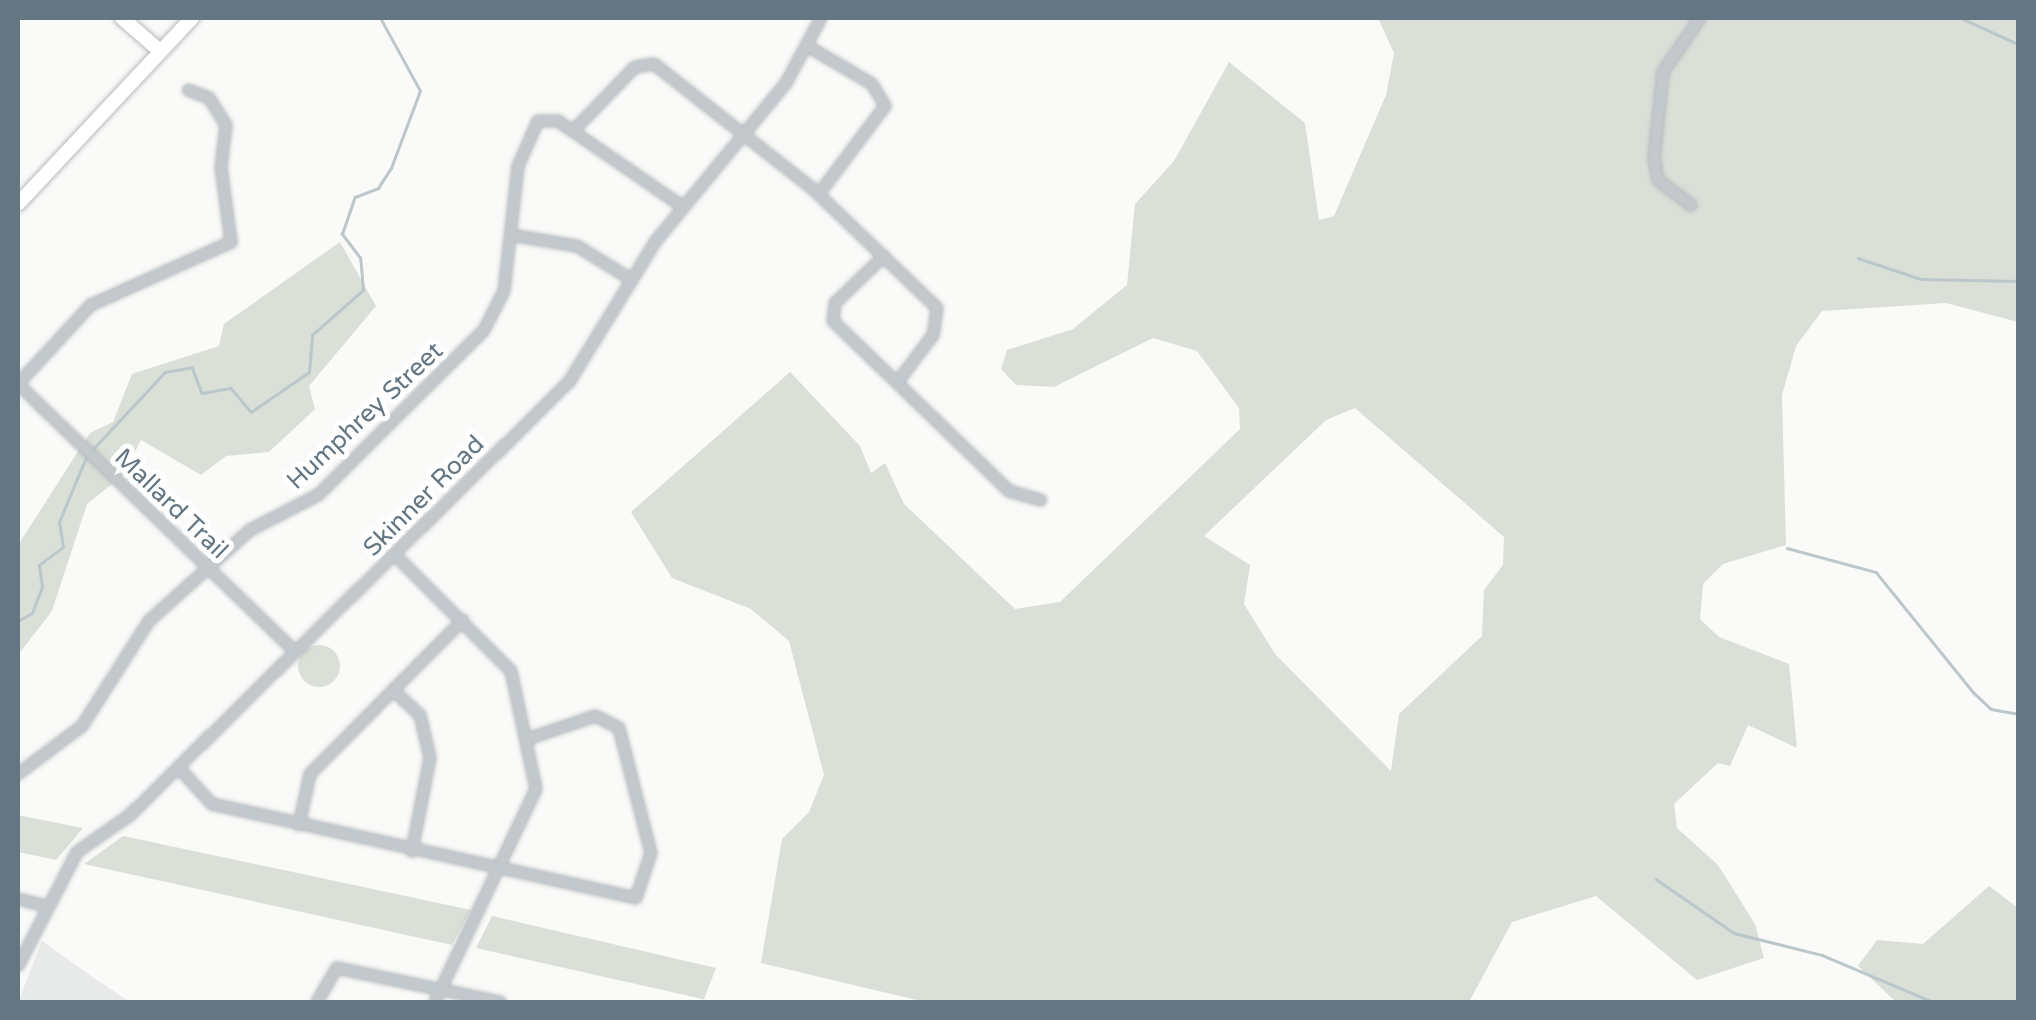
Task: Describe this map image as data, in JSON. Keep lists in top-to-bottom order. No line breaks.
{"streets":{"street":["Humphrey Street","Skinner Road","Mallard Trail"]},"crossings":[["Humphrey Street","Mallard Trail"],["Skinner Road","Mallard Trail"]]}
